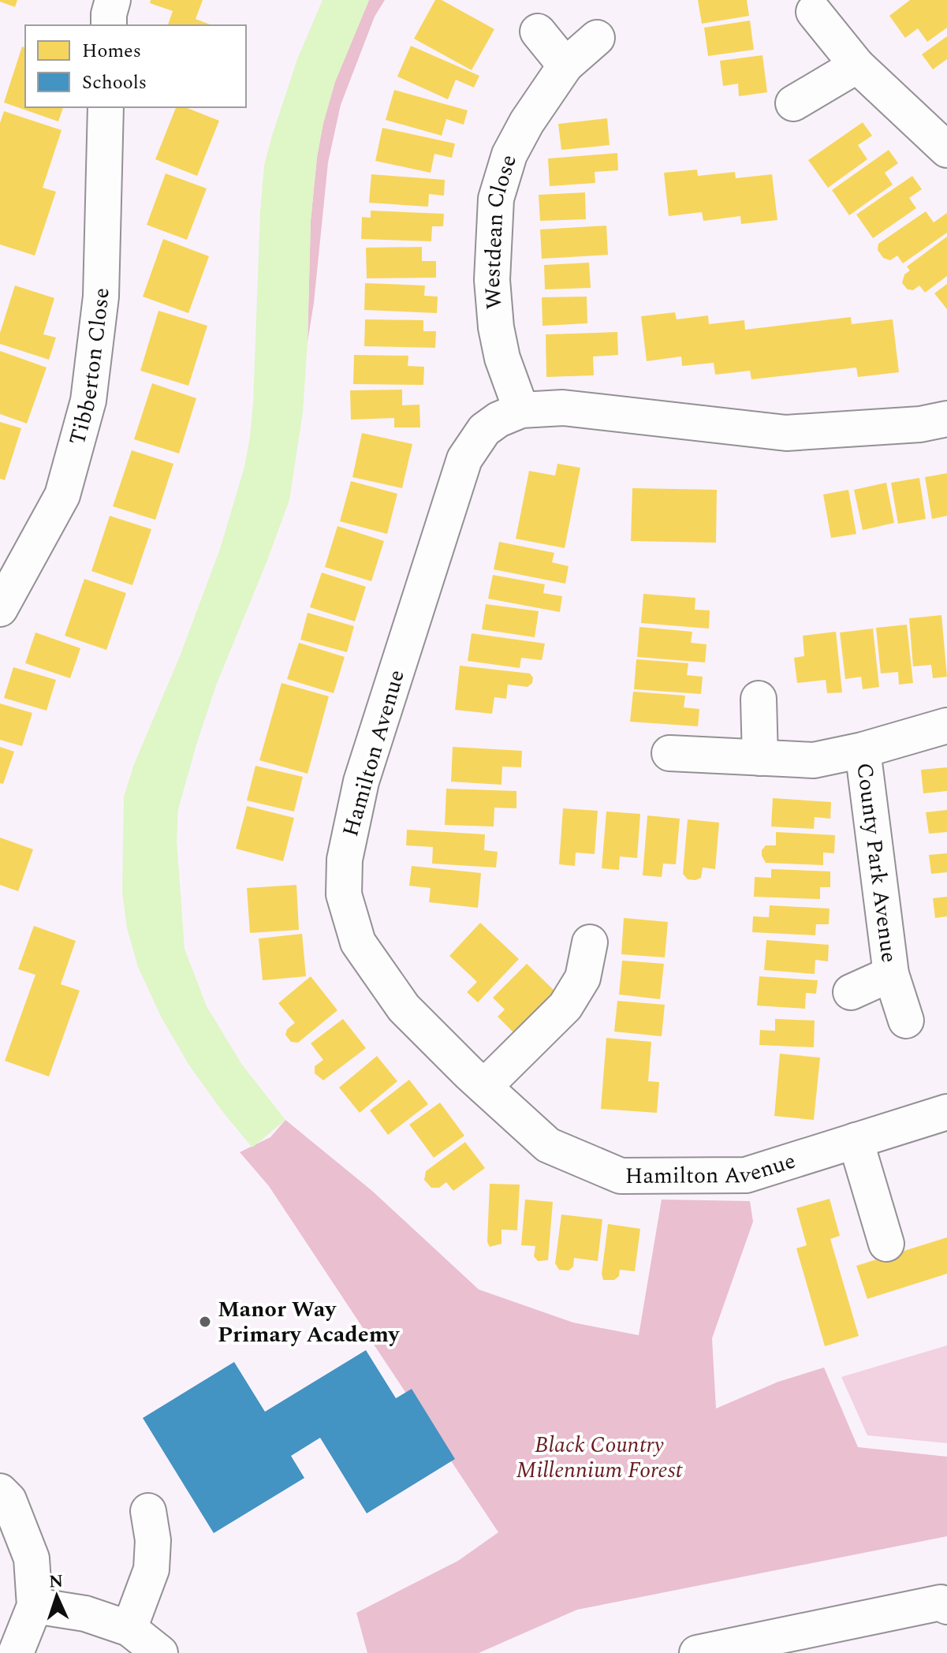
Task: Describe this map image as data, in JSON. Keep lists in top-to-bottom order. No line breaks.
{"streets":{"street":["Westdean Close","Tibberton Close","Hamilton Avenue","County Park Avenue"]},"crossings":[["Westdean Close","Hamilton Avenue"]],"parks":["Black Country Millennium Forest"],"places":["Manor Way Primary Academy"],"legend":["Homes","Schools"],"north":"top"}
